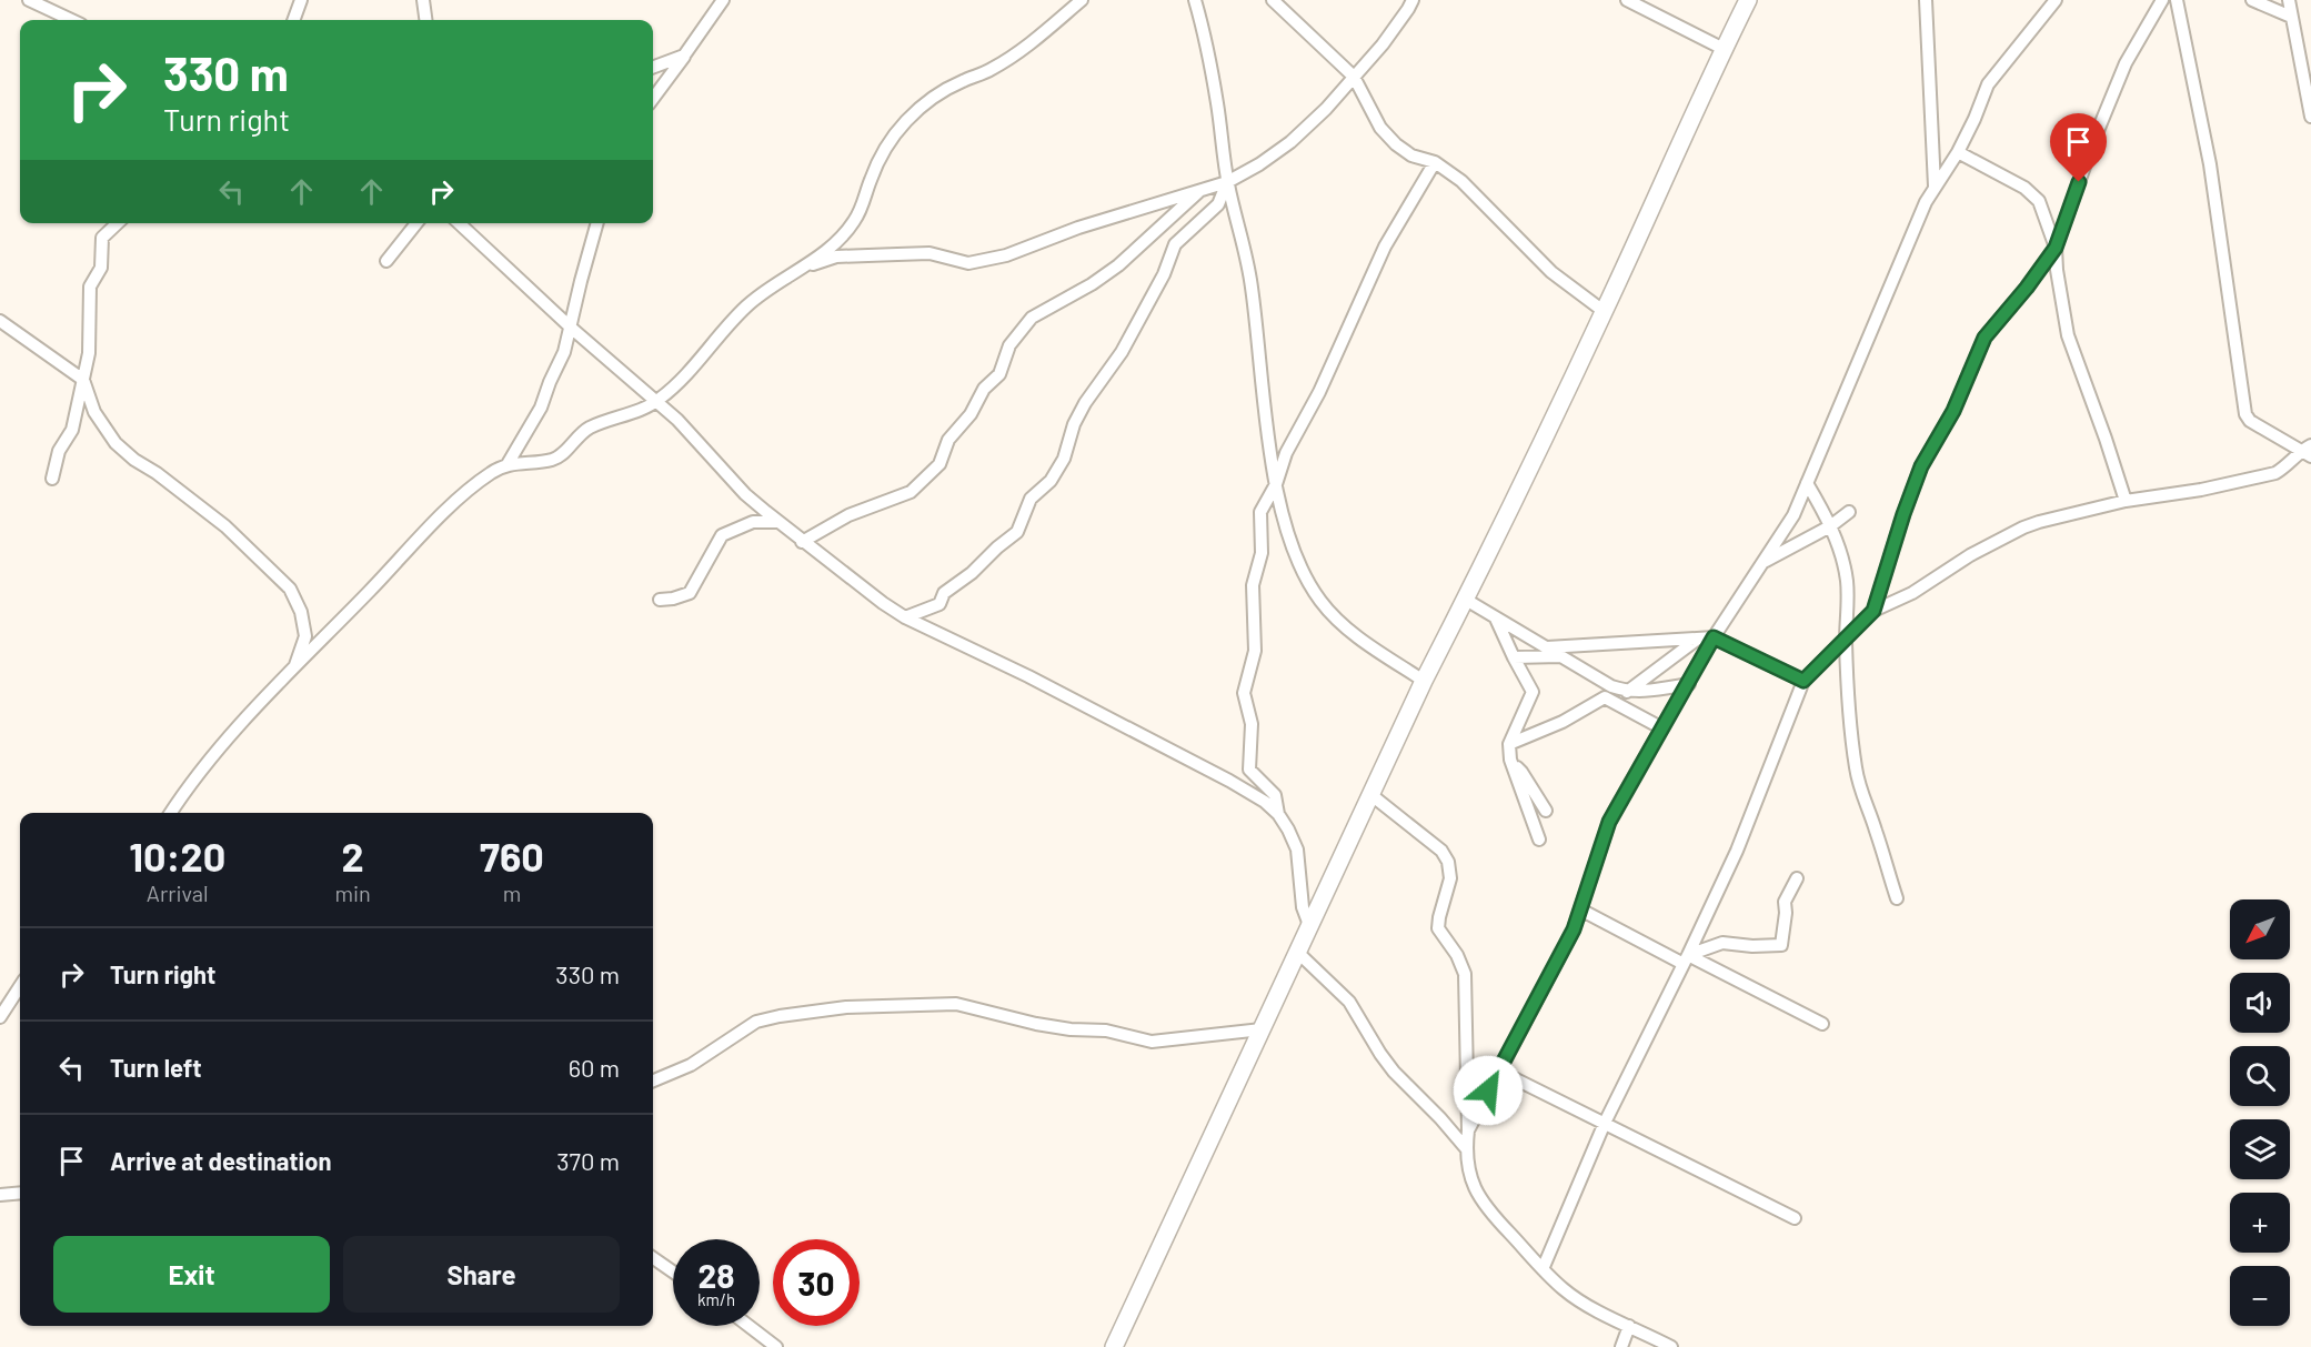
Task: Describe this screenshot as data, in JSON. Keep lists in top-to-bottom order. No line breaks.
{"north":"bottom left","page":{"turn":["330 m","Turn right"],"eta":["10:20","Arrival","2","min","760","m"],"map_buttons":["+","−"],"list":[{"name":"Turn right","value":"330 m"},{"name":"Turn left","value":"60 m"},{"name":"Arrive at destination","value":"370 m"}],"buttons":["Exit","Share"],"speed":"28 km/h","limit":"30"}}
